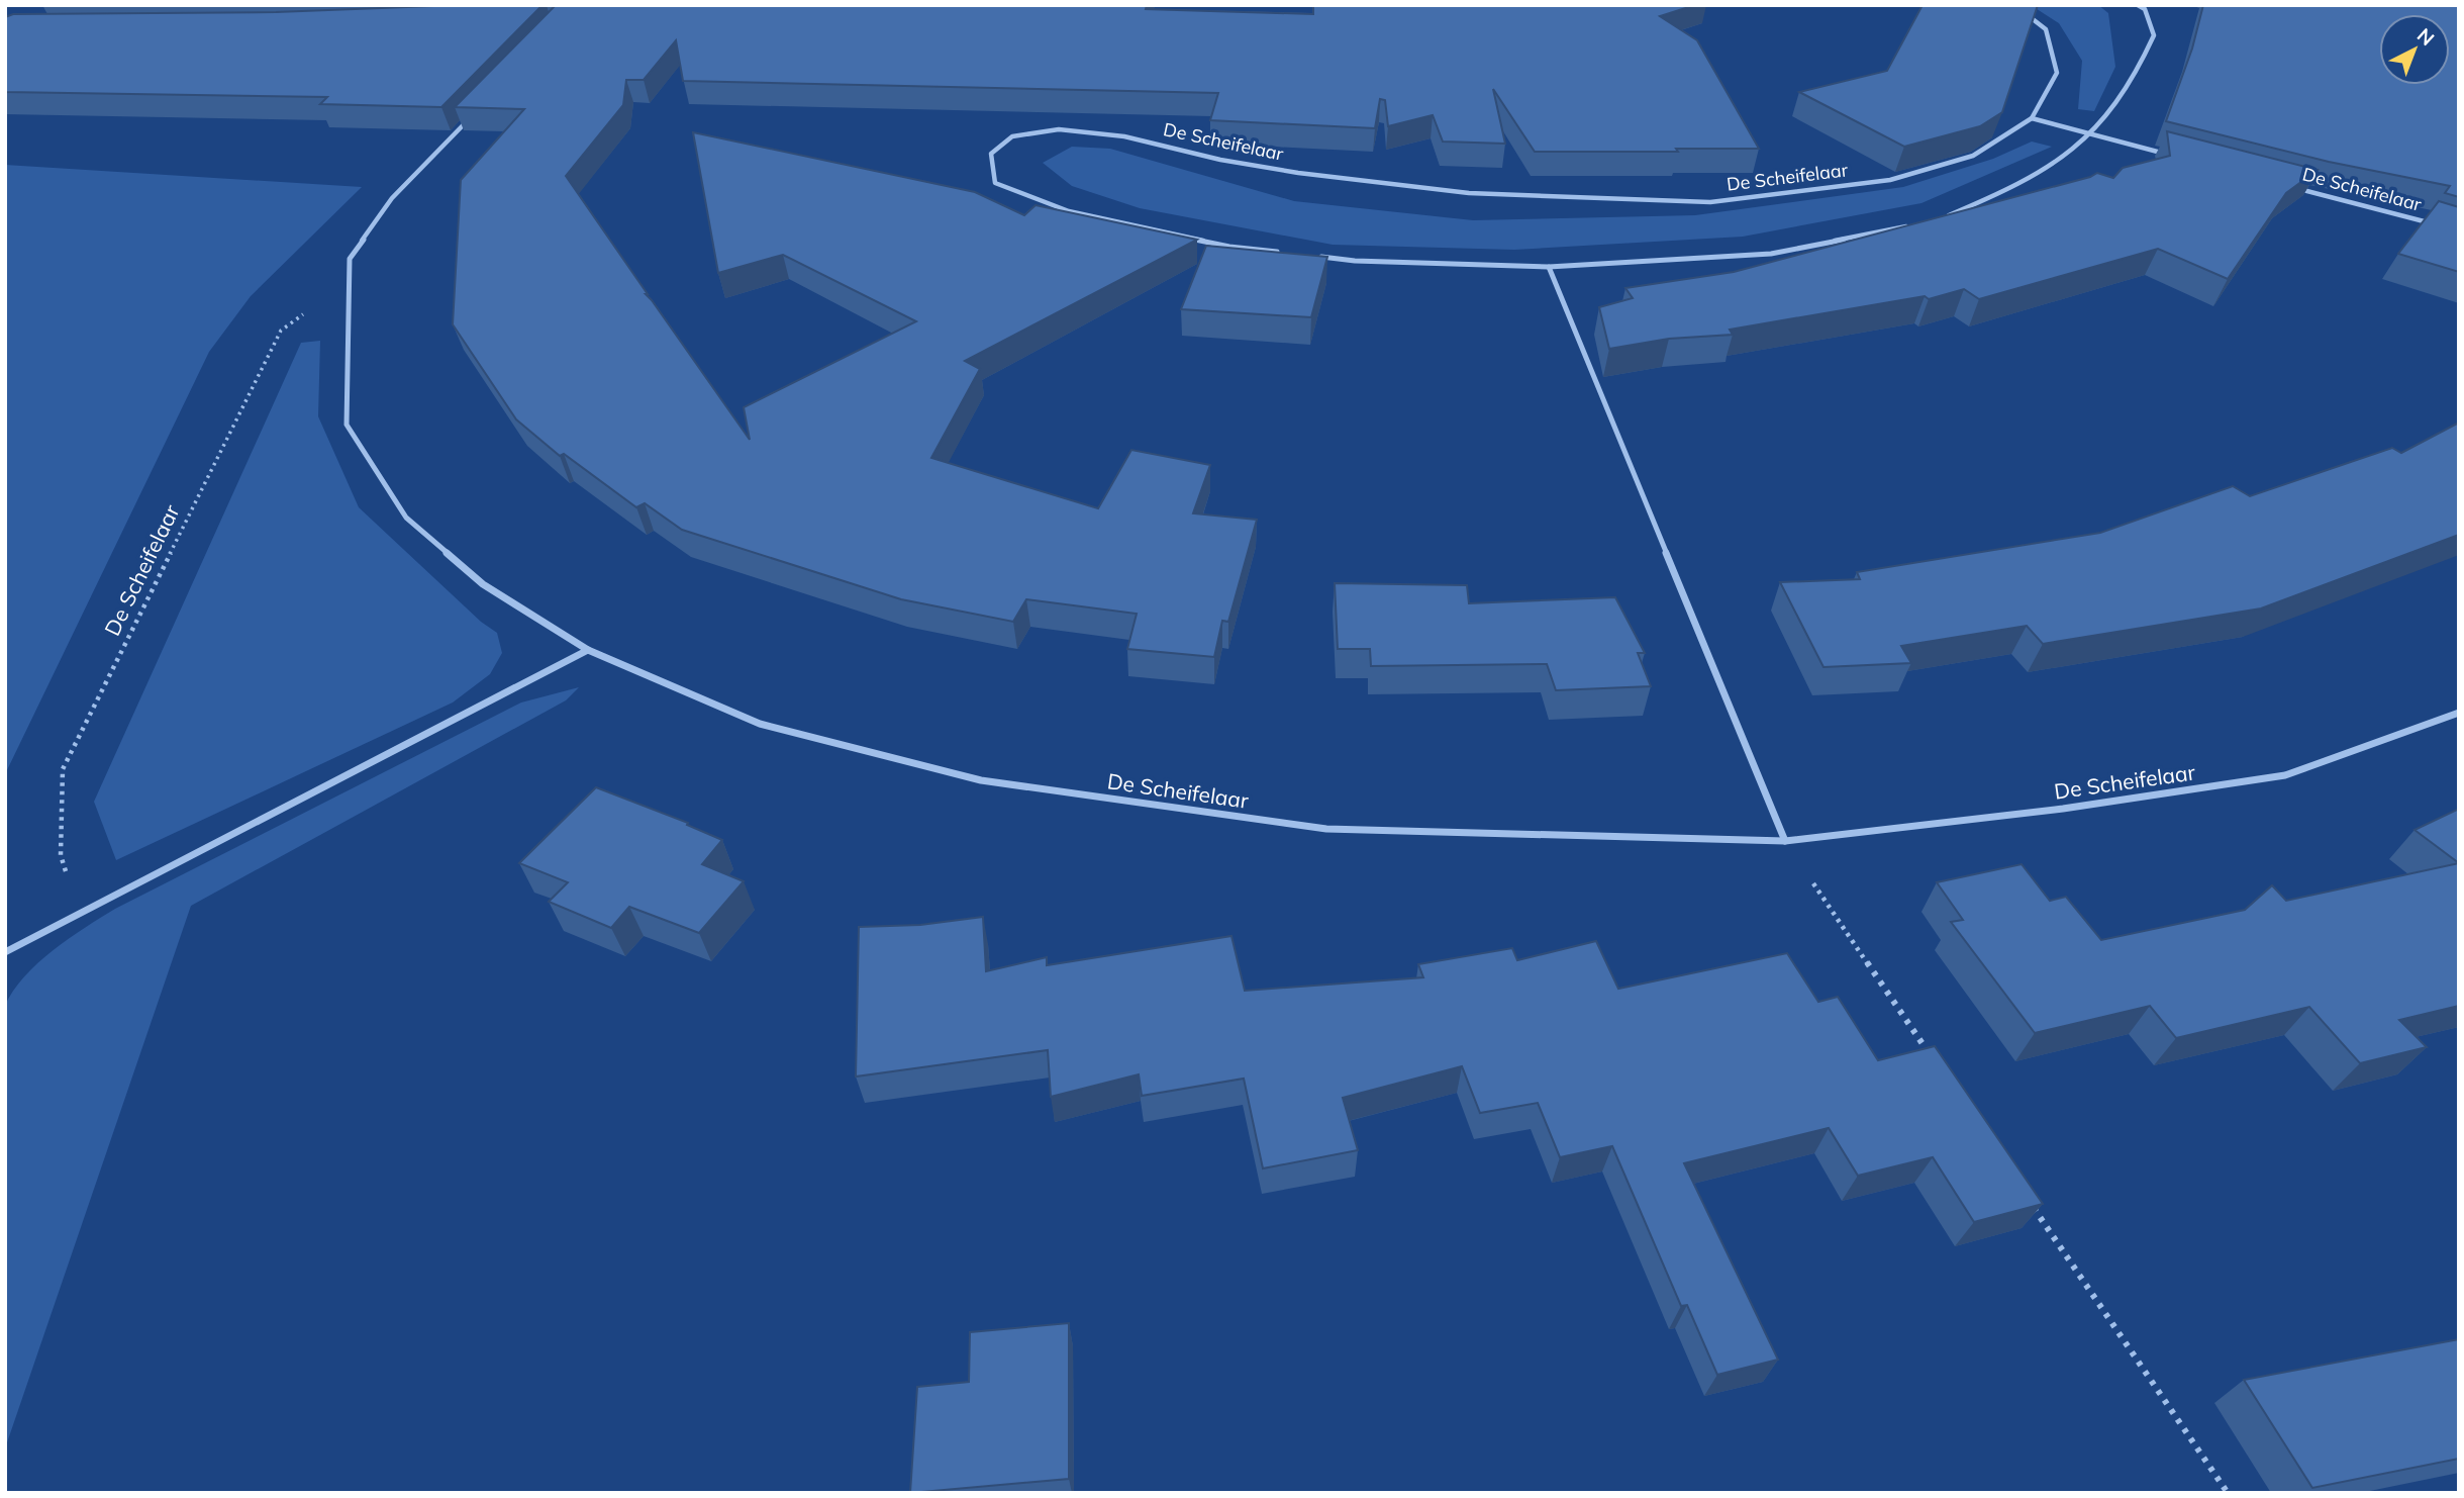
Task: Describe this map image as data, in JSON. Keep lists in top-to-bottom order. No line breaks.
{"streets":{"street":["De Scheifelaar"]},"north":"top right"}
